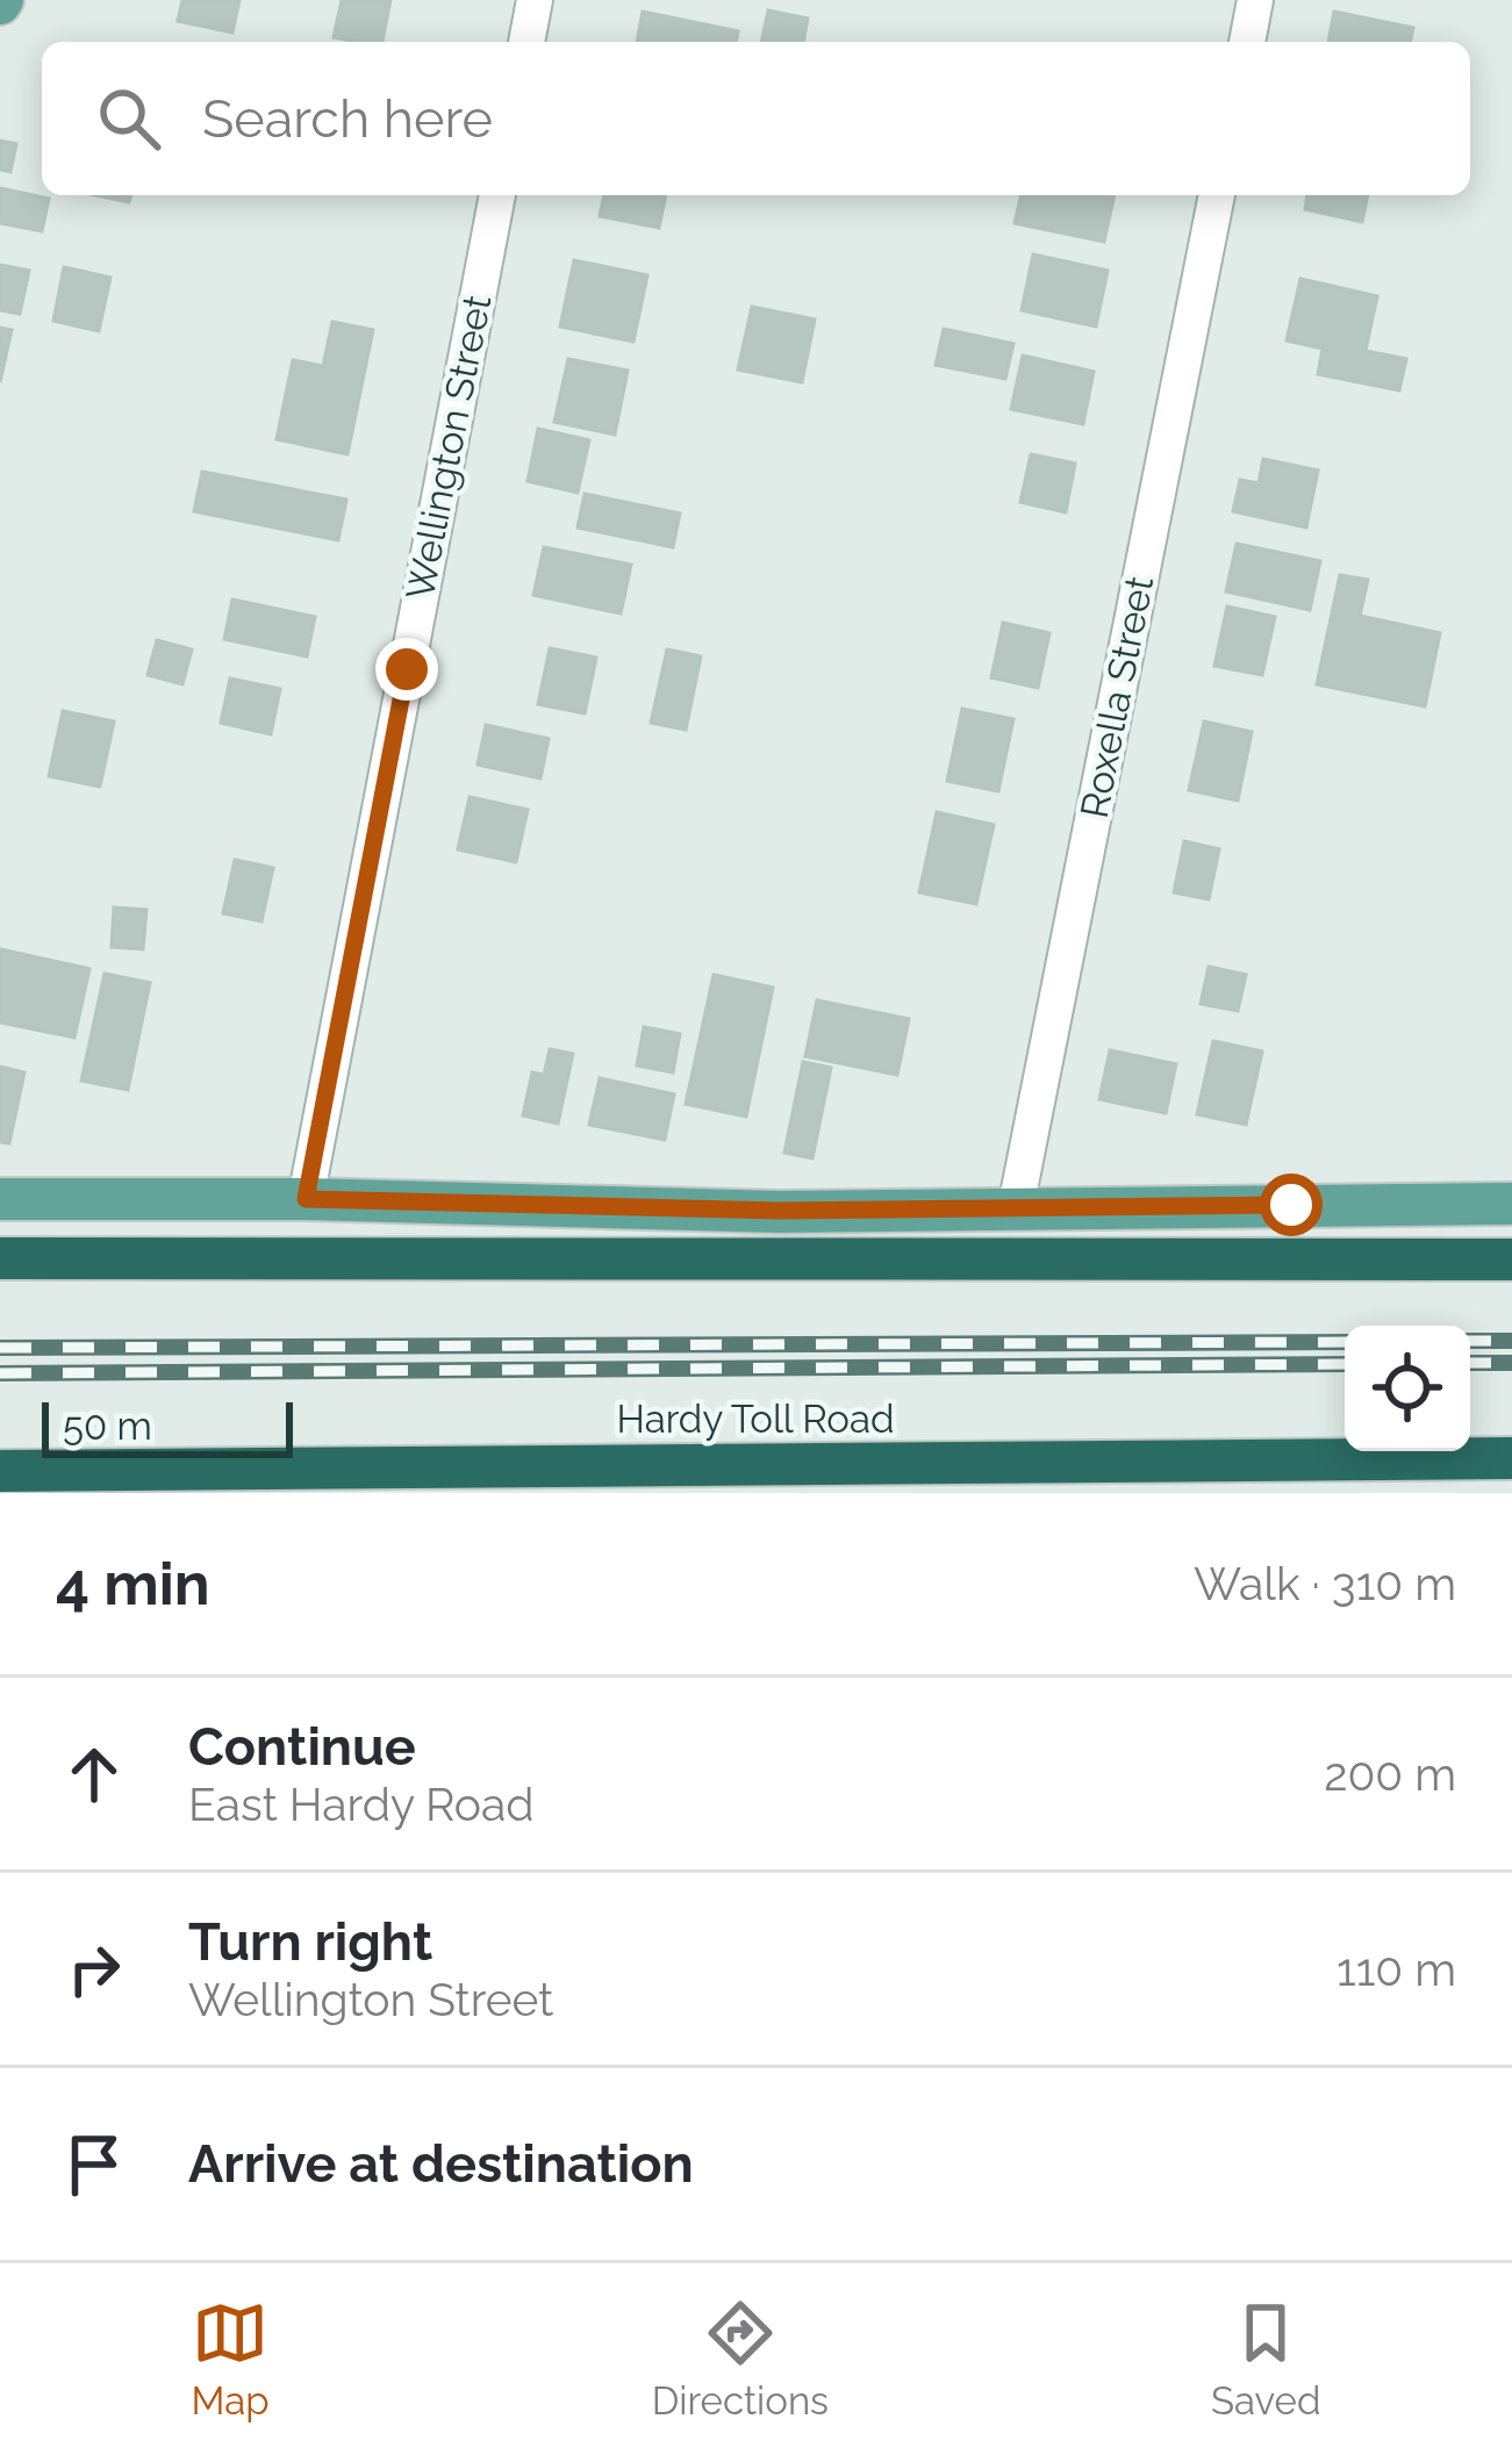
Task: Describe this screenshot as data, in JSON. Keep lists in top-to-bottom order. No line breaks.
{"streets":{"highway":["Hardy Toll Road"],"street":["Wellington Street","Roxella Street"]},"scale_bar":"50 m","page":{"search":"Search here","scale":"50 m","heading":["4 min","Walk · 310 m"],"list":[["Continue","East Hardy Road","200 m"],["Turn right","Wellington Street","110 m"],"Arrive at destination"],"nav":["Map","Directions","Saved"]}}
